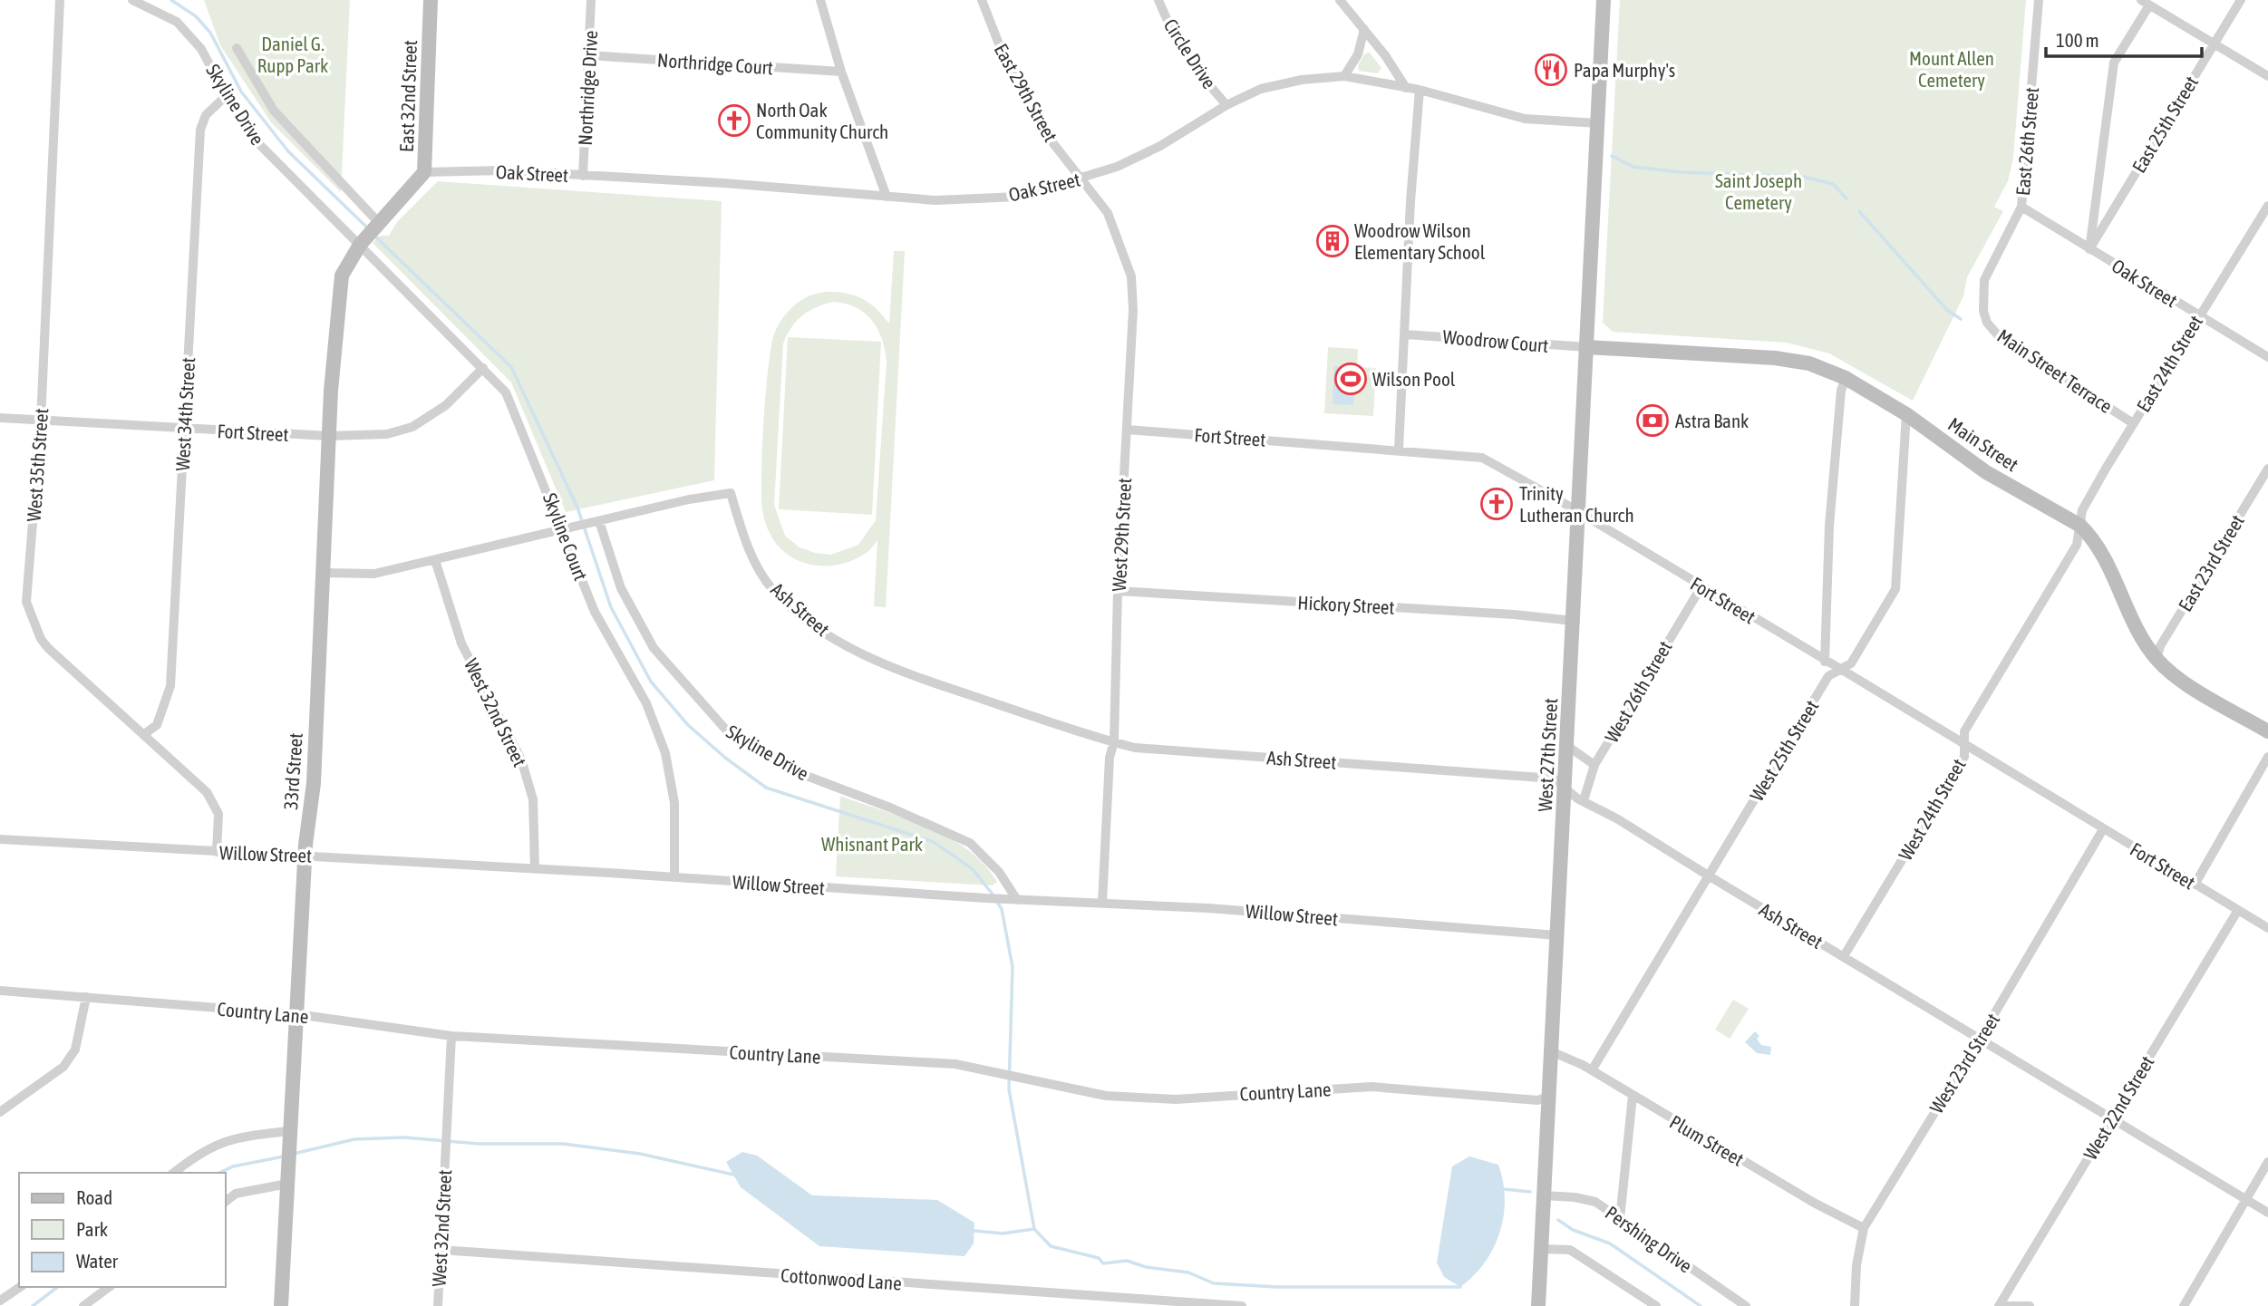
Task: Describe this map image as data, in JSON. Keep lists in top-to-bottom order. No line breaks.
{"streets":{"street":["Circle Drive","Northridge Court","Northridge Drive","East 29th Street","East 32nd Street","Skyline Drive","East 25th Street","East 26th Street","Oak Street","Woodrow Court","East 24th Street","Main Street Terrace","West 34th Street","Fort Street","Main Street","West 35th Street","West 29th Street","Skyline Court","East 23rd Street","Hickory Street","Ash Street","West 26th Street","West 32nd Street","West 25th Street","West 27th Street","33rd Street","West 24th Street","Willow Street","Country Lane","West 23rd Street","West 22nd Street","Plum Street","Pershing Drive","Cottonwood Lane"]},"crossings":[["Circle Drive","Oak Street"],["Northridge Court","Northridge Drive"],["Northridge Drive","Oak Street"],["East 29th Street","Oak Street"],["East 29th Street","West 29th Street"],["East 32nd Street","Skyline Drive"],["East 32nd Street","Oak Street"],["East 32nd Street","Skyline Court"],["East 32nd Street","33rd Street"],["Skyline Drive","West 34th Street"],["Skyline Drive","Skyline Court"],["Skyline Drive","Ash Street"],["Skyline Drive","33rd Street"],["Skyline Drive","Willow Street"],["East 25th Street","Oak Street"],["East 26th Street","Oak Street"],["East 26th Street","Main Street Terrace"],["Oak Street","East 24th Street"],["Oak Street","Main Street Terrace"],["Oak Street","West 29th Street"],["Oak Street","West 27th Street"],["Woodrow Court","Main Street"],["Woodrow Court","West 27th Street"],["East 24th Street","Main Street Terrace"],["East 24th Street","Main Street"],["East 24th Street","West 24th Street"],["West 34th Street","Fort Street"],["West 34th Street","West 35th Street"],["Fort Street","West 35th Street"],["Fort Street","West 29th Street"],["Fort Street","Skyline Court"],["Fort Street","West 26th Street"],["Fort Street","West 25th Street"],["Fort Street","West 27th Street"],["Fort Street","33rd Street"],["Fort Street","West 24th Street"],["Fort Street","West 23rd Street"],["Fort Street","West 22nd Street"],["Main Street","East 23rd Street"],["Main Street","West 25th Street"],["Main Street","West 27th Street"],["Main Street","West 24th Street"],["West 35th Street","Willow Street"],["West 29th Street","Hickory Street"],["West 29th Street","Ash Street"],["West 29th Street","Willow Street"],["Skyline Court","Ash Street"],["Skyline Court","33rd Street"],["Skyline Court","Willow Street"],["Hickory Street","West 27th Street"],["Ash Street","West 26th Street"],["Ash Street","West 32nd Street"],["Ash Street","West 25th Street"],["Ash Street","West 27th Street"],["Ash Street","33rd Street"],["Ash Street","West 24th Street"],["Ash Street","West 23rd Street"],["Ash Street","West 22nd Street"],["West 32nd Street","Willow Street"],["West 32nd Street","Country Lane"],["West 32nd Street","Cottonwood Lane"],["West 25th Street","Plum Street"],["West 27th Street","Willow Street"],["West 27th Street","Country Lane"],["West 27th Street","Plum Street"],["West 27th Street","Pershing Drive"],["33rd Street","Willow Street"],["33rd Street","Country Lane"],["West 23rd Street","Plum Street"]],"parks":["Daniel G. Rupp Park","Mount Allen Cemetery","Saint Joseph Cemetery","Whisnant Park"],"places":{"restaurant":["Papa Murphy's"],"church":["North Oak Community Church","Trinity Lutheran Church"],"building":["Woodrow Wilson Elementary School"],"sports":["Wilson Pool"],"bank":["Astra Bank"]},"legend":["Road","Park","Water"],"scale_bar":"100 m"}
